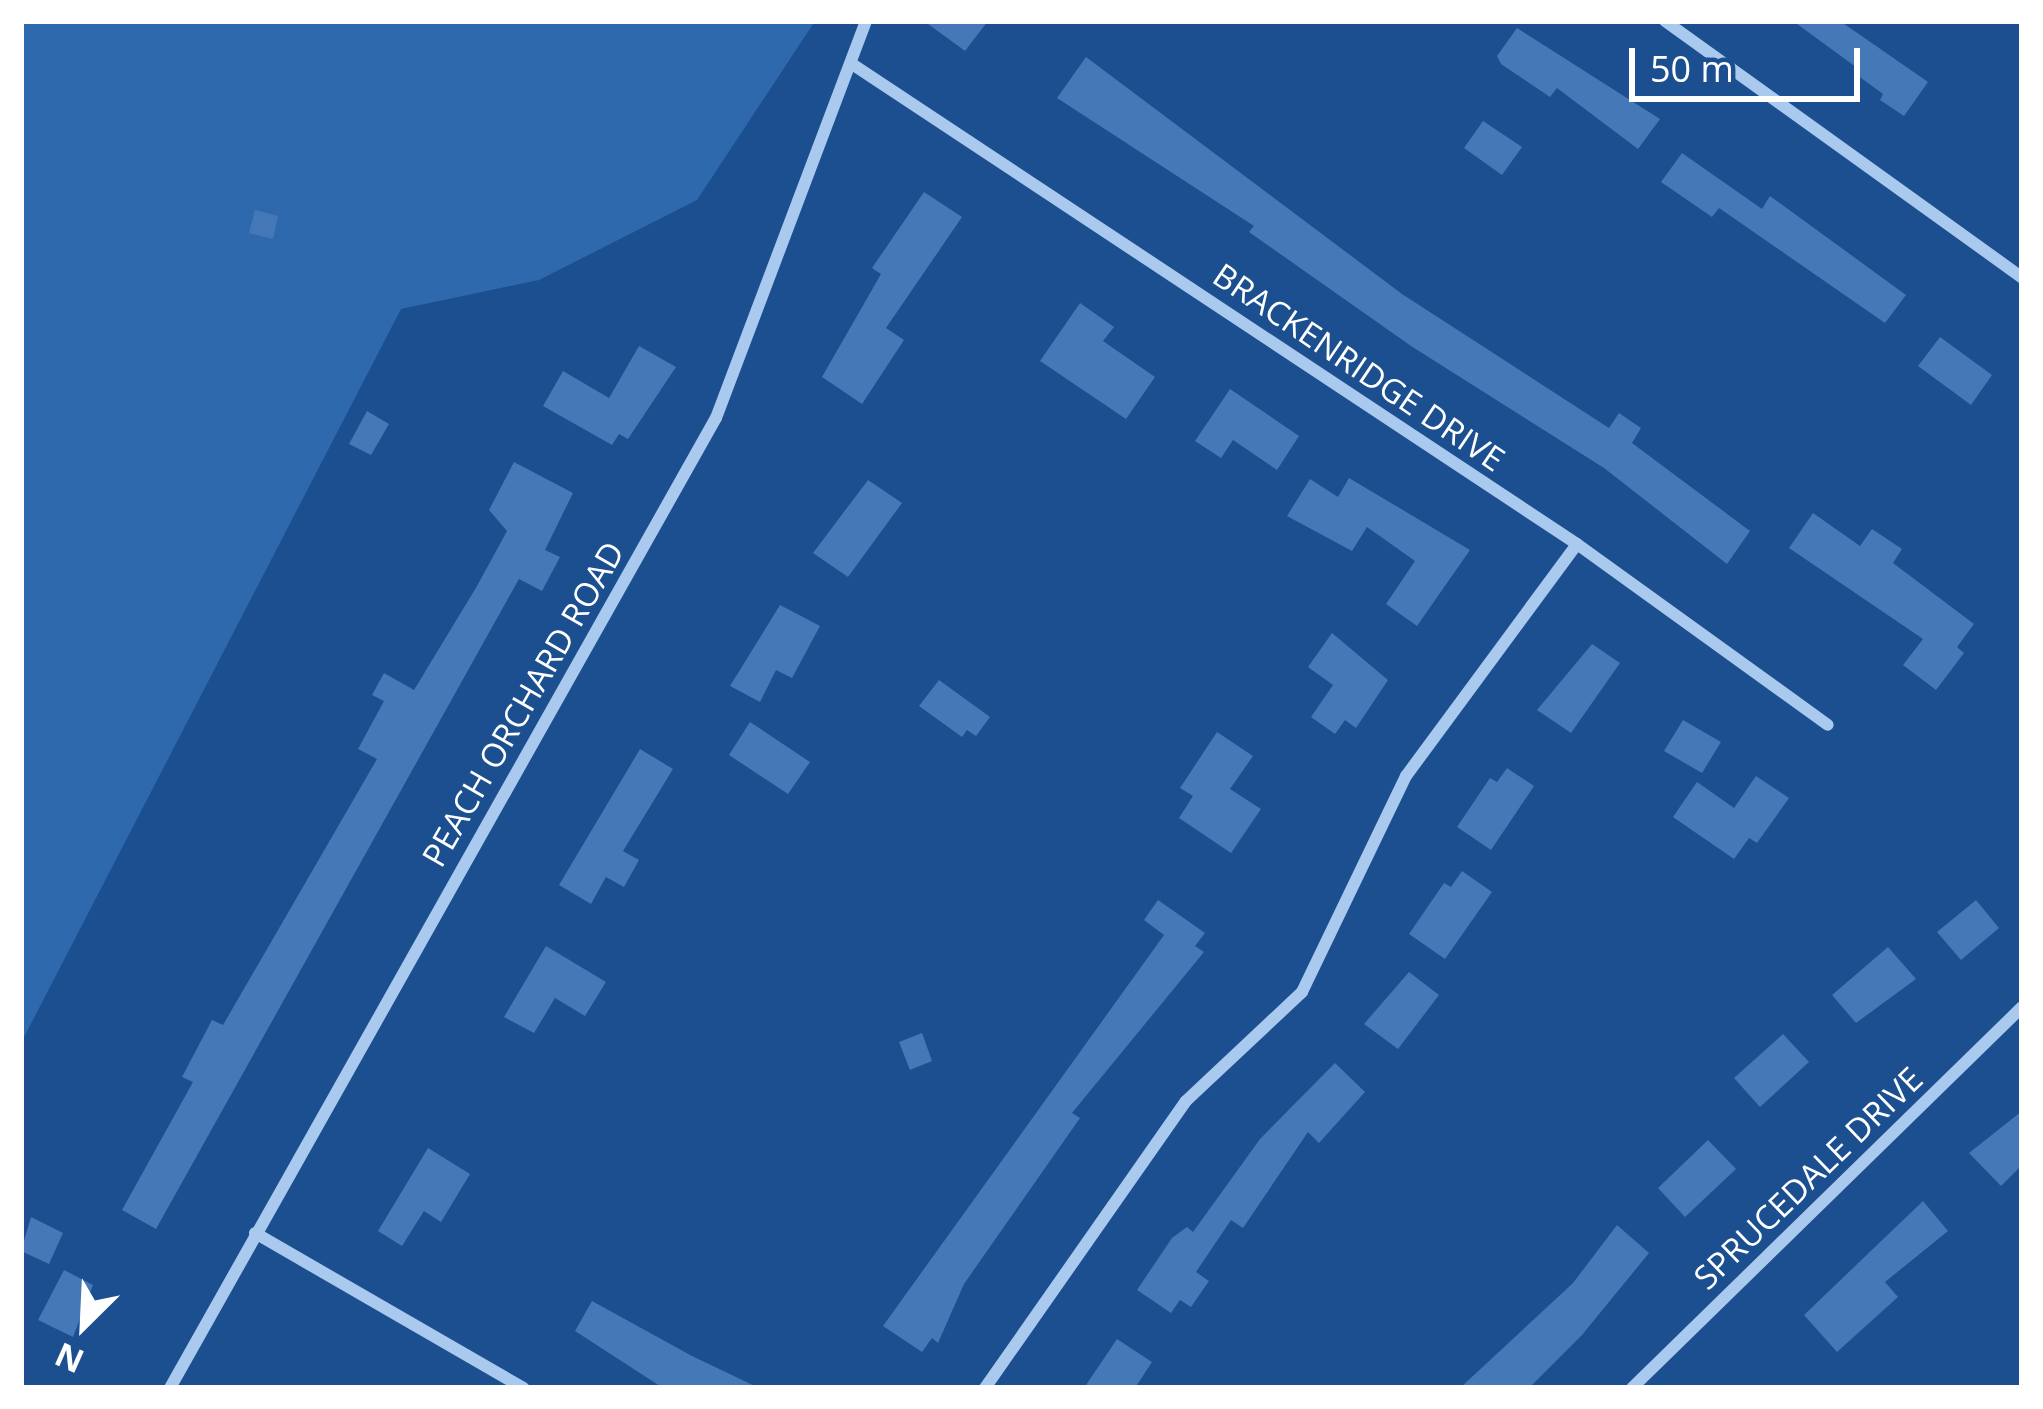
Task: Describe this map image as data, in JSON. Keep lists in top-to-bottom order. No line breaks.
{"streets":{"street":["BRACKENRIDGE DRIVE","PEACH ORCHARD ROAD","SPRUCEDALE DRIVE"]},"crossings":[["BRACKENRIDGE DRIVE","PEACH ORCHARD ROAD"]],"scale_bar":"50 m","north":"bottom left"}
